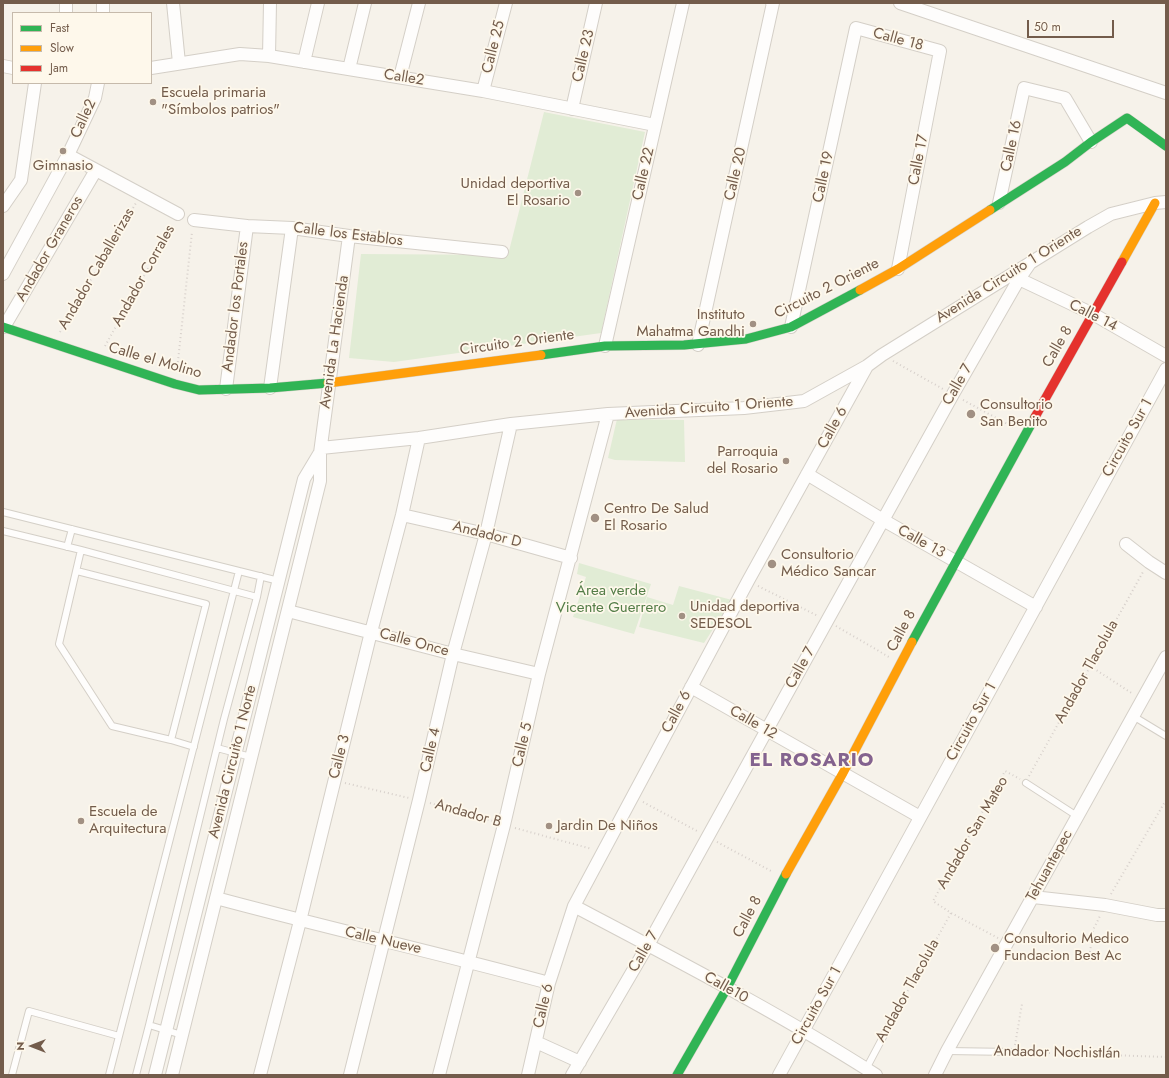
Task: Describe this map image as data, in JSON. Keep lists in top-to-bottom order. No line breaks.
{"streets":{"street":["Calle 18","Calle 25","Calle 23","Calle2","Calle 16","Calle 17","Calle 22","Calle 20","Calle 19","Calle los Establos","Andador Graneros","Avenida Circuito 1 Oriente","Circuito 2 Oriente","Andador los Portales","Calle 14","Avenida La Hacienda","Calle 8","Calle el Molino","Calle 7","Calle 6","Circuito Sur 1","Andador D","Calle 13","Calle Once","Calle 12","Calle 5","Calle 4","Calle 3","Avenida Circuito 1 Norte","Tehuantepec","Calle Nueve","Calle10"],"lane":["Andador Tlacolula","Andador San Mateo","Andador Nochistlán"],"path":["Andador Caballerizas","Andador Corrales","Andador B"]},"crossings":[["Calle 18","Calle 17"],["Calle 18","Calle 19"],["Calle 25","Calle2"],["Calle 23","Calle2"],["Calle2","Calle 22"],["Calle 16","Circuito 2 Oriente"],["Calle 17","Circuito 2 Oriente"],["Calle 22","Circuito 2 Oriente"],["Calle 20","Circuito 2 Oriente"],["Calle 19","Circuito 2 Oriente"],["Calle los Establos","Andador los Portales"],["Calle los Establos","Avenida La Hacienda"],["Andador Graneros","Calle el Molino"],["Andador Caballerizas","Calle el Molino"],["Avenida Circuito 1 Oriente","Avenida La Hacienda"],["Avenida Circuito 1 Oriente","Calle 8"],["Avenida Circuito 1 Oriente","Calle 7"],["Avenida Circuito 1 Oriente","Calle 6"],["Avenida Circuito 1 Oriente","Calle 5"],["Avenida Circuito 1 Oriente","Calle 4"],["Avenida Circuito 1 Oriente","Calle 3"],["Avenida Circuito 1 Oriente","Avenida Circuito 1 Norte"],["Andador Corrales","Calle el Molino"],["Circuito 2 Oriente","Avenida La Hacienda"],["Circuito 2 Oriente","Calle el Molino"],["Andador los Portales","Calle el Molino"],["Calle 14","Calle 8"],["Calle 14","Calle 7"],["Avenida La Hacienda","Calle el Molino"],["Avenida La Hacienda","Avenida Circuito 1 Norte"],["Calle 8","Calle 13"],["Calle 8","Calle 12"],["Calle 8","Calle10"],["Calle 7","Calle 13"],["Calle 7","Calle 12"],["Calle 7","Calle10"],["Calle 6","Calle 13"],["Calle 6","Calle 12"],["Calle 6","Andador B"],["Calle 6","Calle Nueve"],["Calle 6","Calle10"],["Circuito Sur 1","Calle 13"],["Circuito Sur 1","Calle 12"],["Circuito Sur 1","Calle10"],["Andador D","Calle 5"],["Andador D","Calle 4"],["Andador D","Calle 3"],["Calle Once","Calle 5"],["Calle Once","Calle 4"],["Calle Once","Calle 3"],["Calle Once","Avenida Circuito 1 Norte"],["Andador Tlacolula","Andador San Mateo"],["Andador Tlacolula","Calle10"],["Calle 5","Andador B"],["Calle 5","Calle Nueve"],["Calle 4","Andador B"],["Calle 4","Calle Nueve"],["Calle 3","Andador B"],["Calle 3","Calle Nueve"],["Avenida Circuito 1 Norte","Calle Nueve"],["Andador San Mateo","Tehuantepec"],["Tehuantepec","Andador Nochistlán"]],"districts":["EL ROSARIO"],"parks":["Área verde Vicente Guerrero"],"places":["Escuela primaria \"Símbolos patrios\"","Gimnasio","Unidad deportiva El Rosario","Instituto Mahatma Gandhi","Consultorio San Benito","Parroquia del Rosario","Centro De Salud El Rosario","Consultorio Médico Sancar","Unidad deportiva SEDESOL","Escuela de Arquitectura","Jardin De Niños","Consultorio Medico Fundacion Best Ac"],"legend":["Fast","Slow","Jam"],"scale_bar":"50 m","north":"left"}
